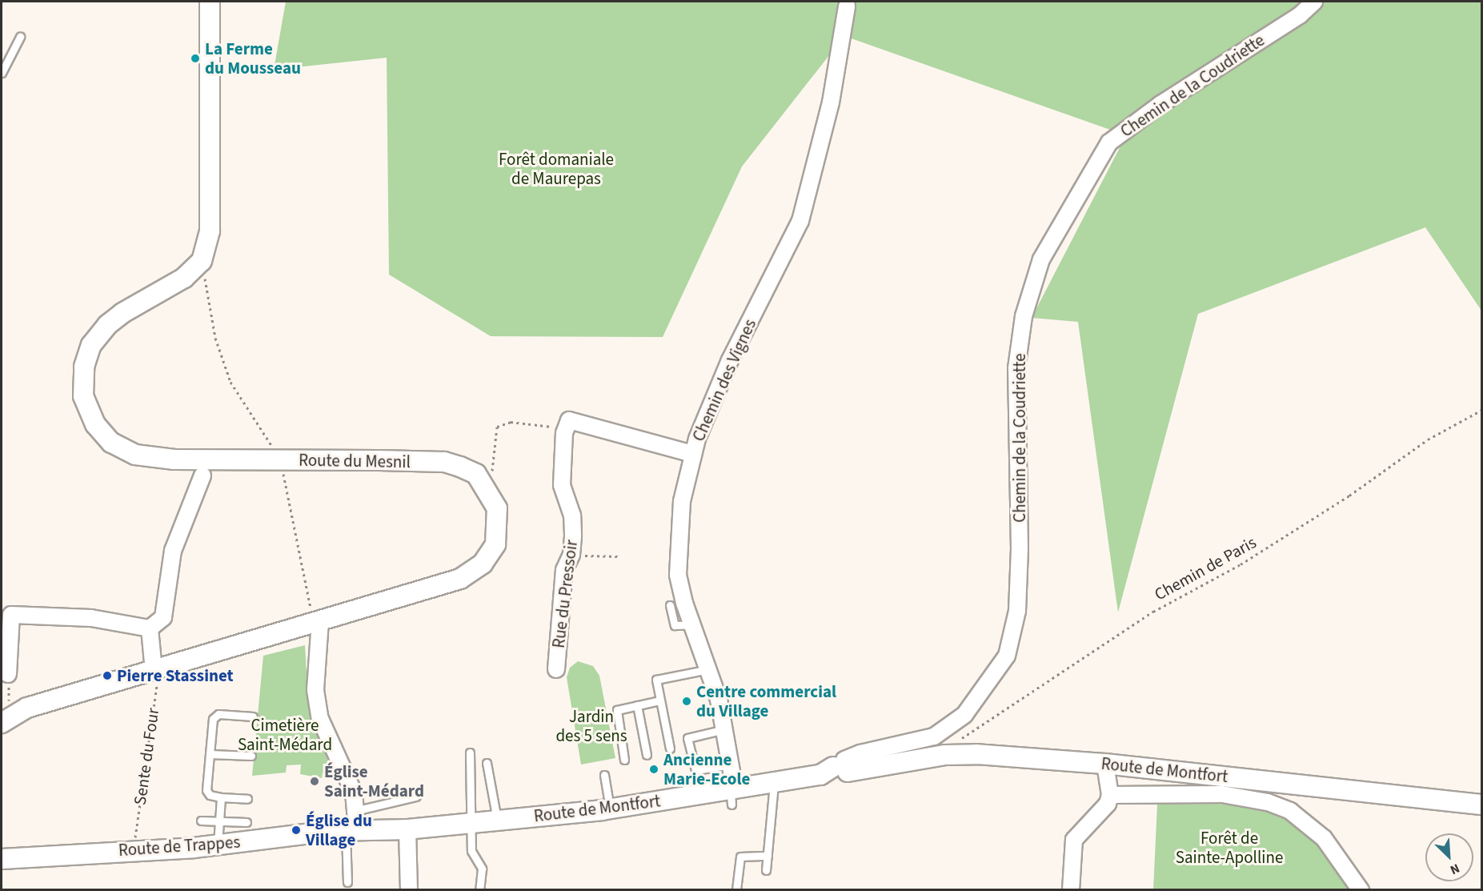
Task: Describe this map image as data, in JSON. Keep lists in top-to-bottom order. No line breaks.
{"streets":{"street":["Chemin de la Coudriette","Chemin des Vignes","Route du Mesnil","Rue du Pressoir","Route de Montfort","Route de Trappes"],"path":["Chemin de Paris","Sente du Four"]},"crossings":[["Chemin de la Coudriette","Route de Montfort"],["Chemin des Vignes","Route de Montfort"],["Route du Mesnil","Sente du Four"],["Chemin de Paris","Route de Montfort"],["Sente du Four","Route de Trappes"],["Route de Montfort","Route de Trappes"]],"parks":["Forêt domaniale de Maurepas","Jardin des 5 sens","Cimetière Saint-Médard","Forêt de Sainte-Apolline"],"places":["La Ferme du Mousseau","Pierre Stassinet","Centre commercial du Village","Ancienne Marie-Ecole","Église Saint-Médard","Église du Village"],"north":"bottom right"}
